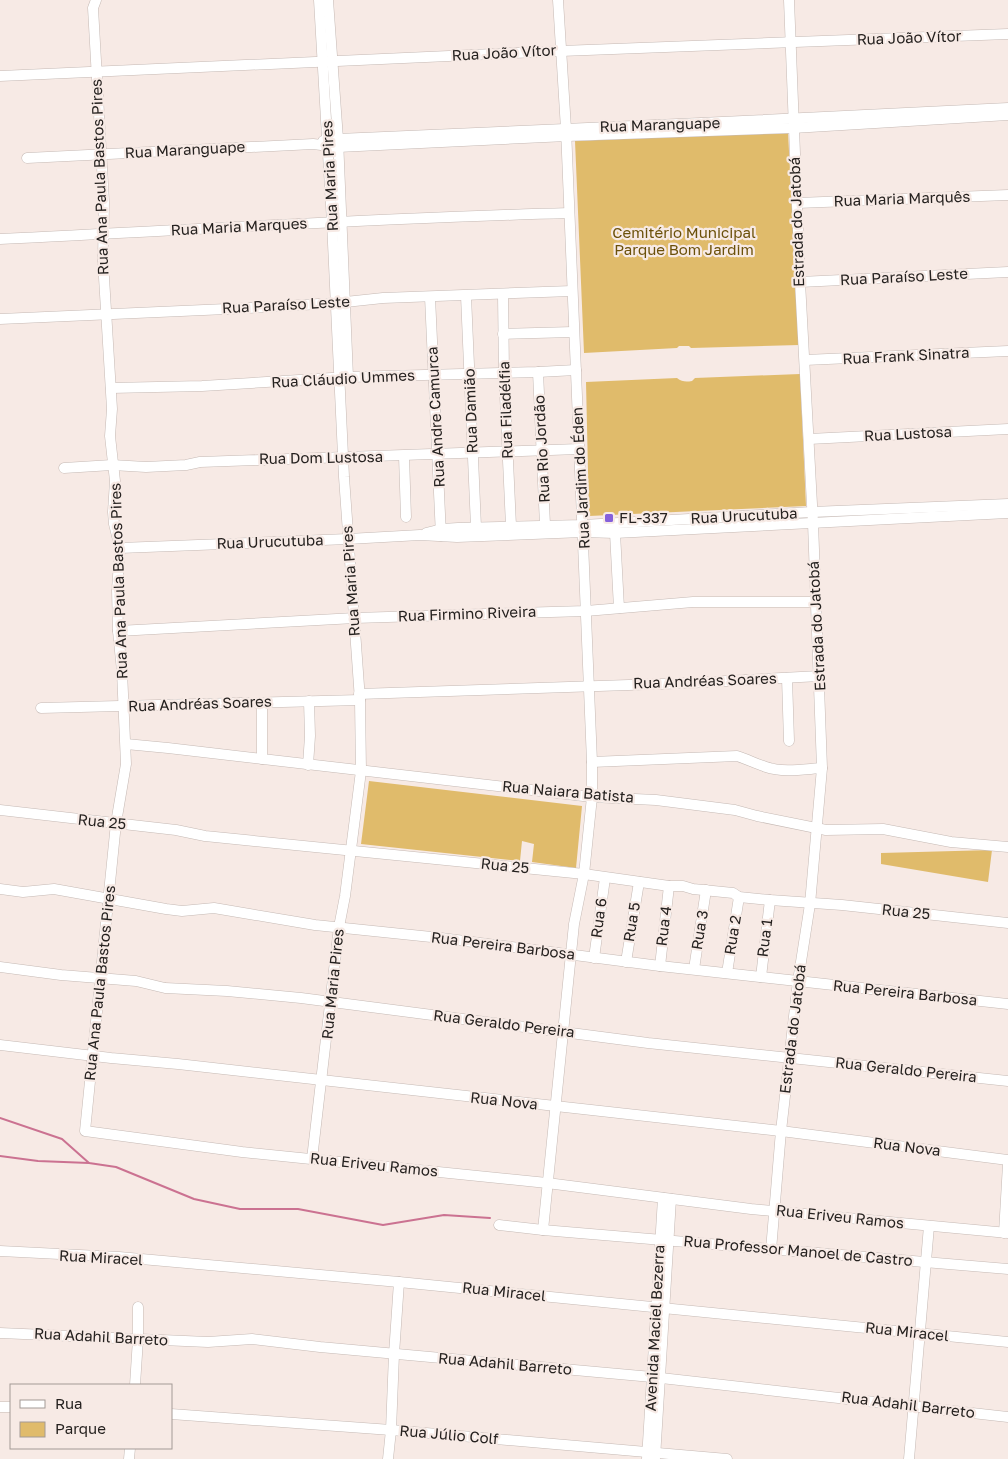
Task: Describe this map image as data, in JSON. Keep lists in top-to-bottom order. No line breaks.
{"streets":{"street":["Rua João Vítor","Rua Maranguape","Rua Maria Pires","Rua Ana Paula Bastos Pires","Rua Maria Marquês","Estrada do Jatobá","Rua Maria Marques","Rua Paraíso Leste","Rua Frank Sinatra","Rua Cláudio Ummes","Rua Filadélfia","Rua Damião","Rua Andre Camurca","Rua Lustosa","Rua Rio Jordão","Rua Dom Lustosa","Rua Jardim do Éden","Rua Urucutuba","Rua Firmino Riveira","Rua Andréas Soares","Rua Naiara Batista","Rua 25","Rua 6","Rua 5","Rua 4","Rua 3","Rua 2","Rua 1","Rua Pereira Barbosa","Rua Geraldo Pereira","Rua Nova","Rua Eriveu Ramos","Rua Professor Manoel de Castro","Rua Miracel","Avenida Maciel Bezerra","Rua Adahil Barreto","Rua Júlio Colf"]},"crossings":[["Rua João Vítor","Rua Maria Pires"],["Rua João Vítor","Rua Ana Paula Bastos Pires"],["Rua João Vítor","Estrada do Jatobá"],["Rua João Vítor","Rua Jardim do Éden"],["Rua Maranguape","Rua Maria Pires"],["Rua Maranguape","Rua Ana Paula Bastos Pires"],["Rua Maranguape","Estrada do Jatobá"],["Rua Maranguape","Rua Jardim do Éden"],["Rua Maria Pires","Rua Maria Marques"],["Rua Maria Pires","Rua Paraíso Leste"],["Rua Maria Pires","Rua Cláudio Ummes"],["Rua Maria Pires","Rua Dom Lustosa"],["Rua Maria Pires","Rua Urucutuba"],["Rua Maria Pires","Rua Firmino Riveira"],["Rua Maria Pires","Rua Andréas Soares"],["Rua Maria Pires","Rua Naiara Batista"],["Rua Maria Pires","Rua 25"],["Rua Maria Pires","Rua Pereira Barbosa"],["Rua Maria Pires","Rua Geraldo Pereira"],["Rua Maria Pires","Rua Nova"],["Rua Maria Pires","Rua Eriveu Ramos"],["Rua Ana Paula Bastos Pires","Rua Maria Marques"],["Rua Ana Paula Bastos Pires","Rua Paraíso Leste"],["Rua Ana Paula Bastos Pires","Rua Cláudio Ummes"],["Rua Ana Paula Bastos Pires","Rua Dom Lustosa"],["Rua Ana Paula Bastos Pires","Rua Urucutuba"],["Rua Ana Paula Bastos Pires","Rua Firmino Riveira"],["Rua Ana Paula Bastos Pires","Rua Andréas Soares"],["Rua Ana Paula Bastos Pires","Rua Naiara Batista"],["Rua Ana Paula Bastos Pires","Rua 25"],["Rua Ana Paula Bastos Pires","Rua Pereira Barbosa"],["Rua Ana Paula Bastos Pires","Rua Geraldo Pereira"],["Rua Ana Paula Bastos Pires","Rua Nova"],["Rua Ana Paula Bastos Pires","Rua Eriveu Ramos"],["Rua Maria Marquês","Estrada do Jatobá"],["Estrada do Jatobá","Rua Paraíso Leste"],["Estrada do Jatobá","Rua Frank Sinatra"],["Estrada do Jatobá","Rua Lustosa"],["Estrada do Jatobá","Rua Urucutuba"],["Estrada do Jatobá","Rua Firmino Riveira"],["Estrada do Jatobá","Rua Andréas Soares"],["Estrada do Jatobá","Rua Naiara Batista"],["Estrada do Jatobá","Rua 25"],["Estrada do Jatobá","Rua Pereira Barbosa"],["Estrada do Jatobá","Rua Geraldo Pereira"],["Estrada do Jatobá","Rua Nova"],["Estrada do Jatobá","Rua Eriveu Ramos"],["Estrada do Jatobá","Rua Professor Manoel de Castro"],["Rua Maria Marques","Rua Jardim do Éden"],["Rua Paraíso Leste","Rua Filadélfia"],["Rua Paraíso Leste","Rua Damião"],["Rua Paraíso Leste","Rua Andre Camurca"],["Rua Paraíso Leste","Rua Jardim do Éden"],["Rua Cláudio Ummes","Rua Filadélfia"],["Rua Cláudio Ummes","Rua Damião"],["Rua Cláudio Ummes","Rua Andre Camurca"],["Rua Cláudio Ummes","Rua Rio Jordão"],["Rua Cláudio Ummes","Rua Jardim do Éden"],["Rua Filadélfia","Rua Dom Lustosa"],["Rua Filadélfia","Rua Urucutuba"],["Rua Damião","Rua Dom Lustosa"],["Rua Damião","Rua Urucutuba"],["Rua Andre Camurca","Rua Dom Lustosa"],["Rua Andre Camurca","Rua Urucutuba"],["Rua Rio Jordão","Rua Dom Lustosa"],["Rua Rio Jordão","Rua Urucutuba"],["Rua Dom Lustosa","Rua Jardim do Éden"],["Rua Jardim do Éden","Rua Urucutuba"],["Rua Jardim do Éden","Rua Firmino Riveira"],["Rua Jardim do Éden","Rua Andréas Soares"],["Rua Jardim do Éden","Rua Naiara Batista"],["Rua Jardim do Éden","Rua 25"],["Rua Jardim do Éden","Rua Pereira Barbosa"],["Rua Jardim do Éden","Rua Geraldo Pereira"],["Rua Jardim do Éden","Rua Nova"],["Rua Jardim do Éden","Rua Eriveu Ramos"],["Rua Jardim do Éden","Rua Professor Manoel de Castro"],["Rua 25","Rua 6"],["Rua 25","Rua 5"],["Rua 25","Rua 4"],["Rua 25","Rua 3"],["Rua 25","Rua 2"],["Rua 25","Rua 1"],["Rua 6","Rua Pereira Barbosa"],["Rua 5","Rua Pereira Barbosa"],["Rua 4","Rua Pereira Barbosa"],["Rua 3","Rua Pereira Barbosa"],["Rua 2","Rua Pereira Barbosa"],["Rua 1","Rua Pereira Barbosa"],["Rua Eriveu Ramos","Avenida Maciel Bezerra"],["Rua Professor Manoel de Castro","Avenida Maciel Bezerra"],["Rua Miracel","Avenida Maciel Bezerra"],["Avenida Maciel Bezerra","Rua Adahil Barreto"],["Avenida Maciel Bezerra","Rua Júlio Colf"]],"parks":["Cemitério Municipal Parque Bom Jardim"],"places":{"transit":["FL-337"]},"legend":["Rua","Parque"]}
